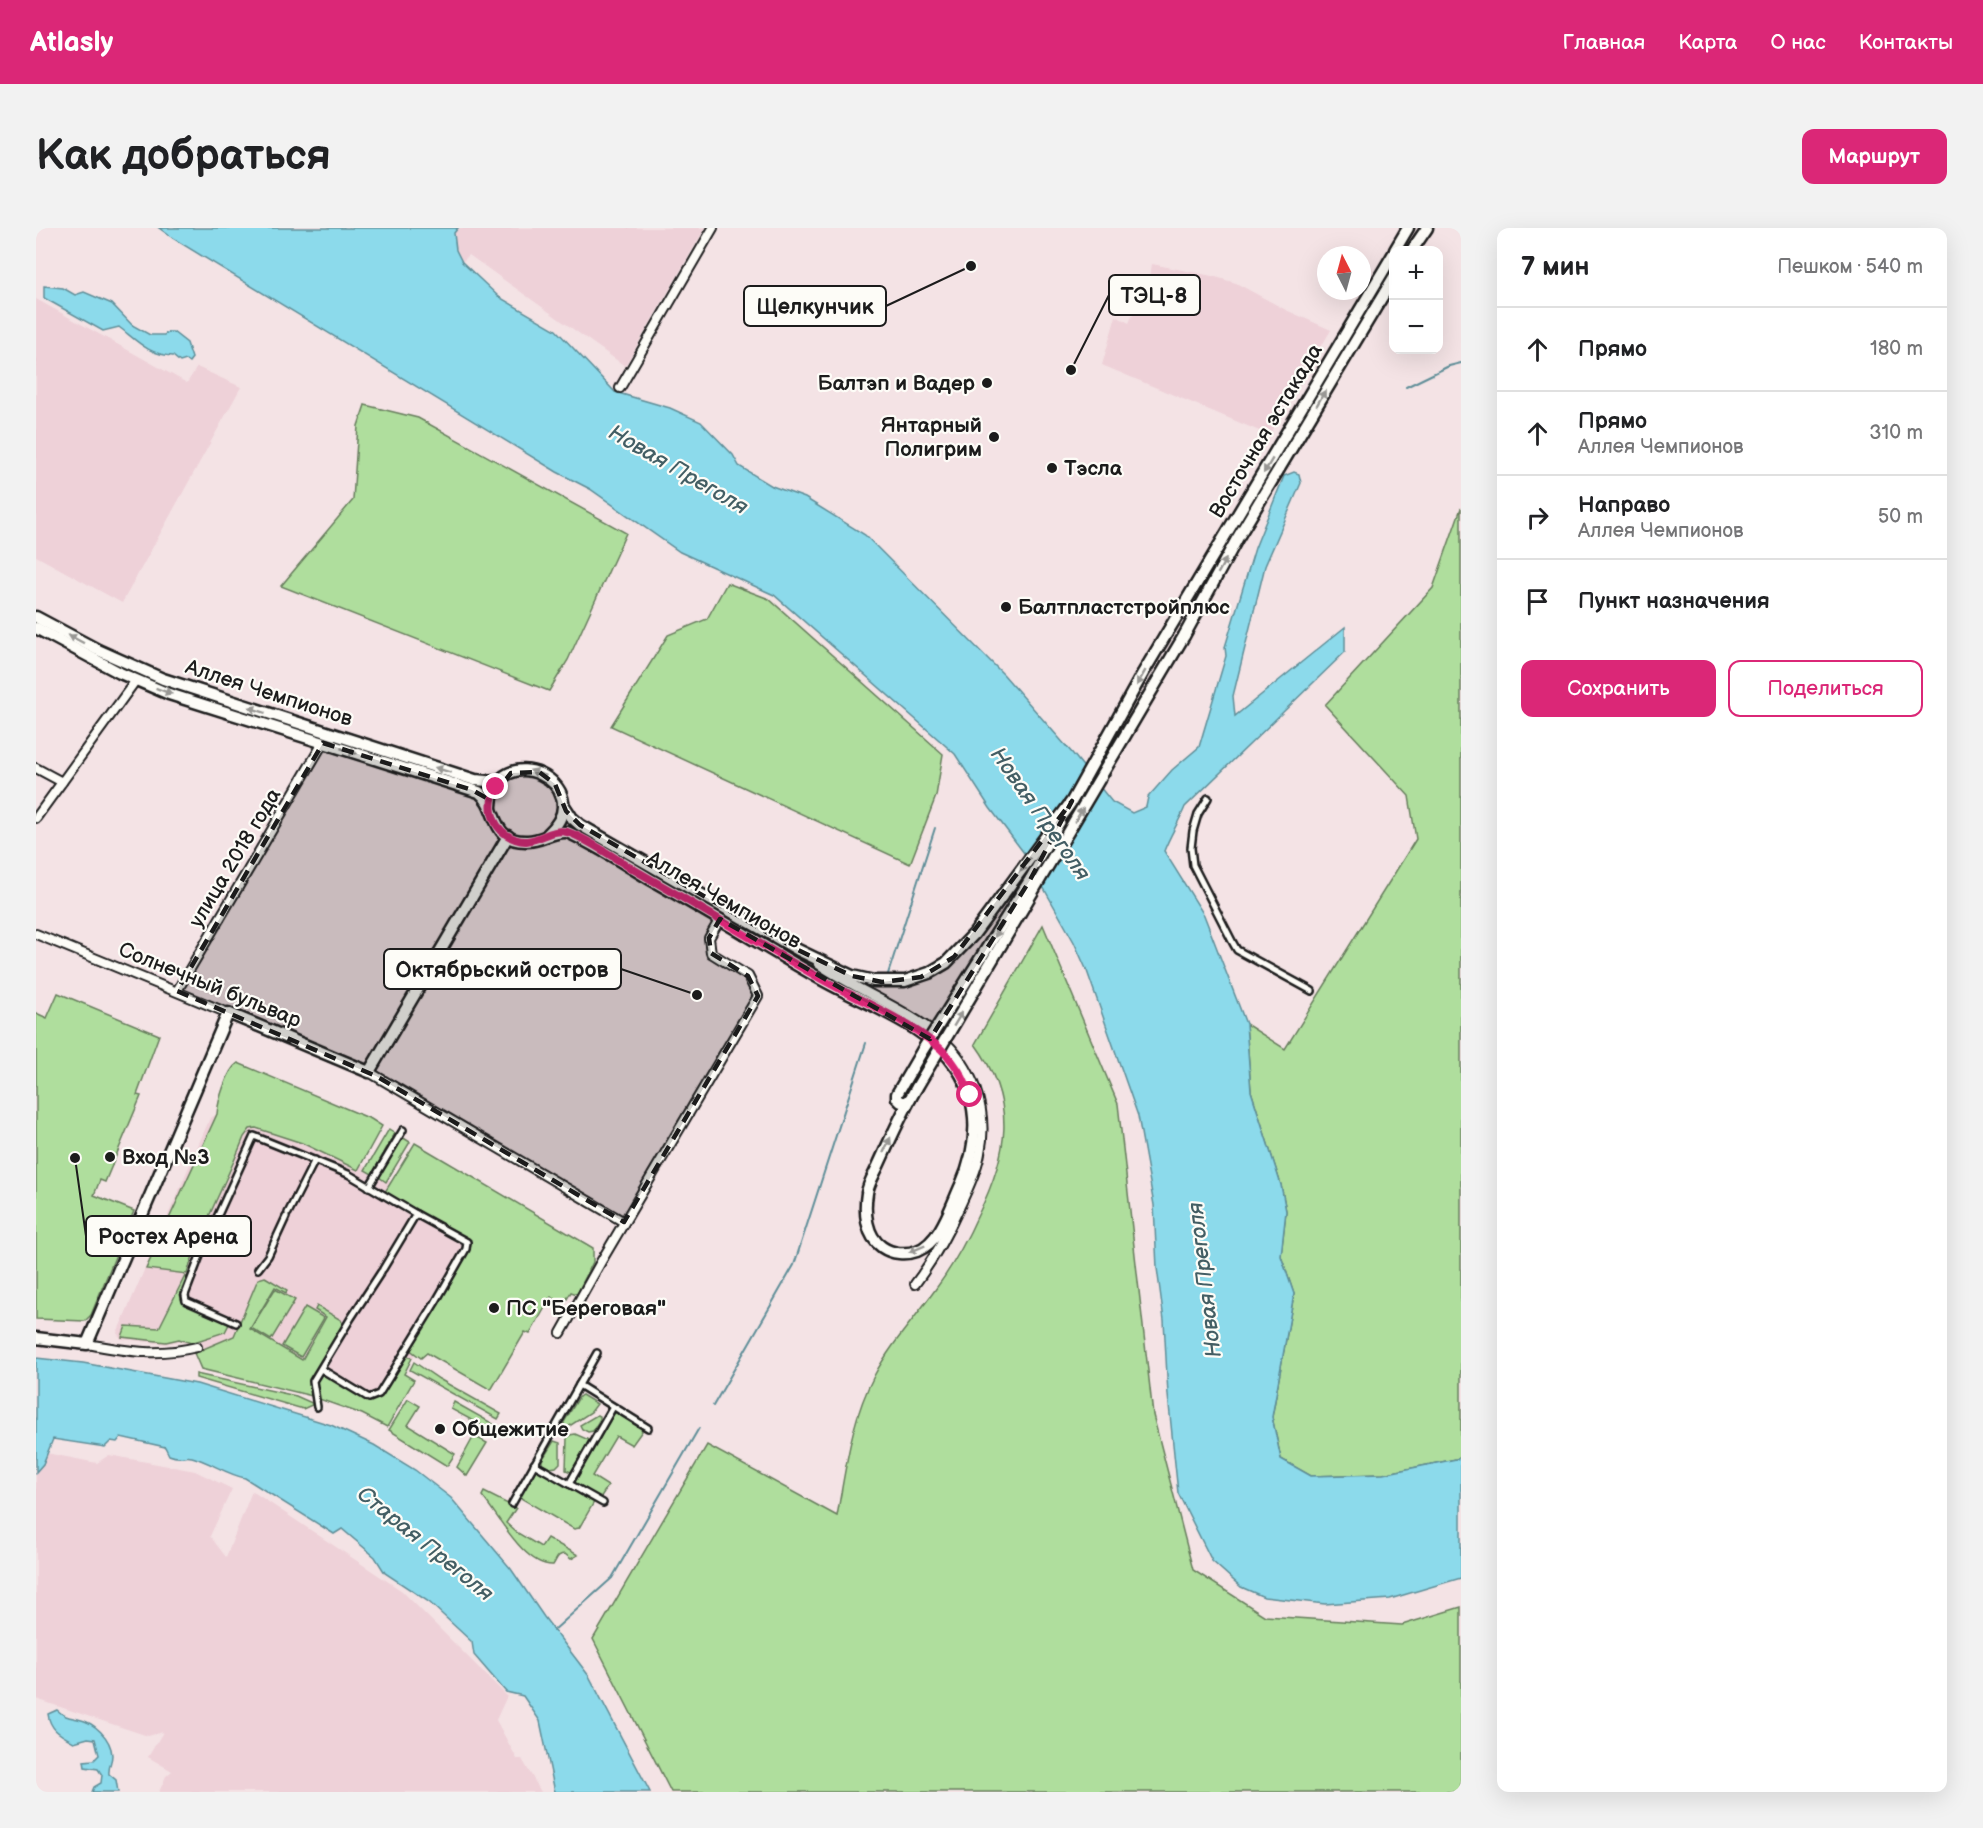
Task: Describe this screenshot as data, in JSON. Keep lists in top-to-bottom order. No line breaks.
{"streets":{"main road":["Восточная эстакада","Аллея Чемпионов","Солнечный бульвар"],"street":["улица 2018 года"]},"crossings":[["Восточная эстакада","Аллея Чемпионов"],["Аллея Чемпионов","улица 2018 года"],["улица 2018 года","Солнечный бульвар"]],"water":["Новая Преголя","Старая Преголя"],"places":["Щелкунчик","ТЭЦ-8","Балтэп и Вадер","Янтарный Полигрим","Тэсла","Балтпластстройплюс","Октябрьский остров","Вход №3","Ростех Арена","ПС \"Береговая\"","Общежитие"],"north":"top","page":{"header":"Atlasly","nav":["Главная","Карта","О нас","Контакты"],"buttons":["Маршрут",["Сохранить","Поделиться"]],"title":"Как добраться","heading":["7 мин","Пешком · 540 m"],"map_buttons":["+","−"],"list":[["Прямо","180 m"],["Прямо","Аллея Чемпионов","310 m"],["Направо","Аллея Чемпионов","50 m"],"Пункт назначения"]}}
